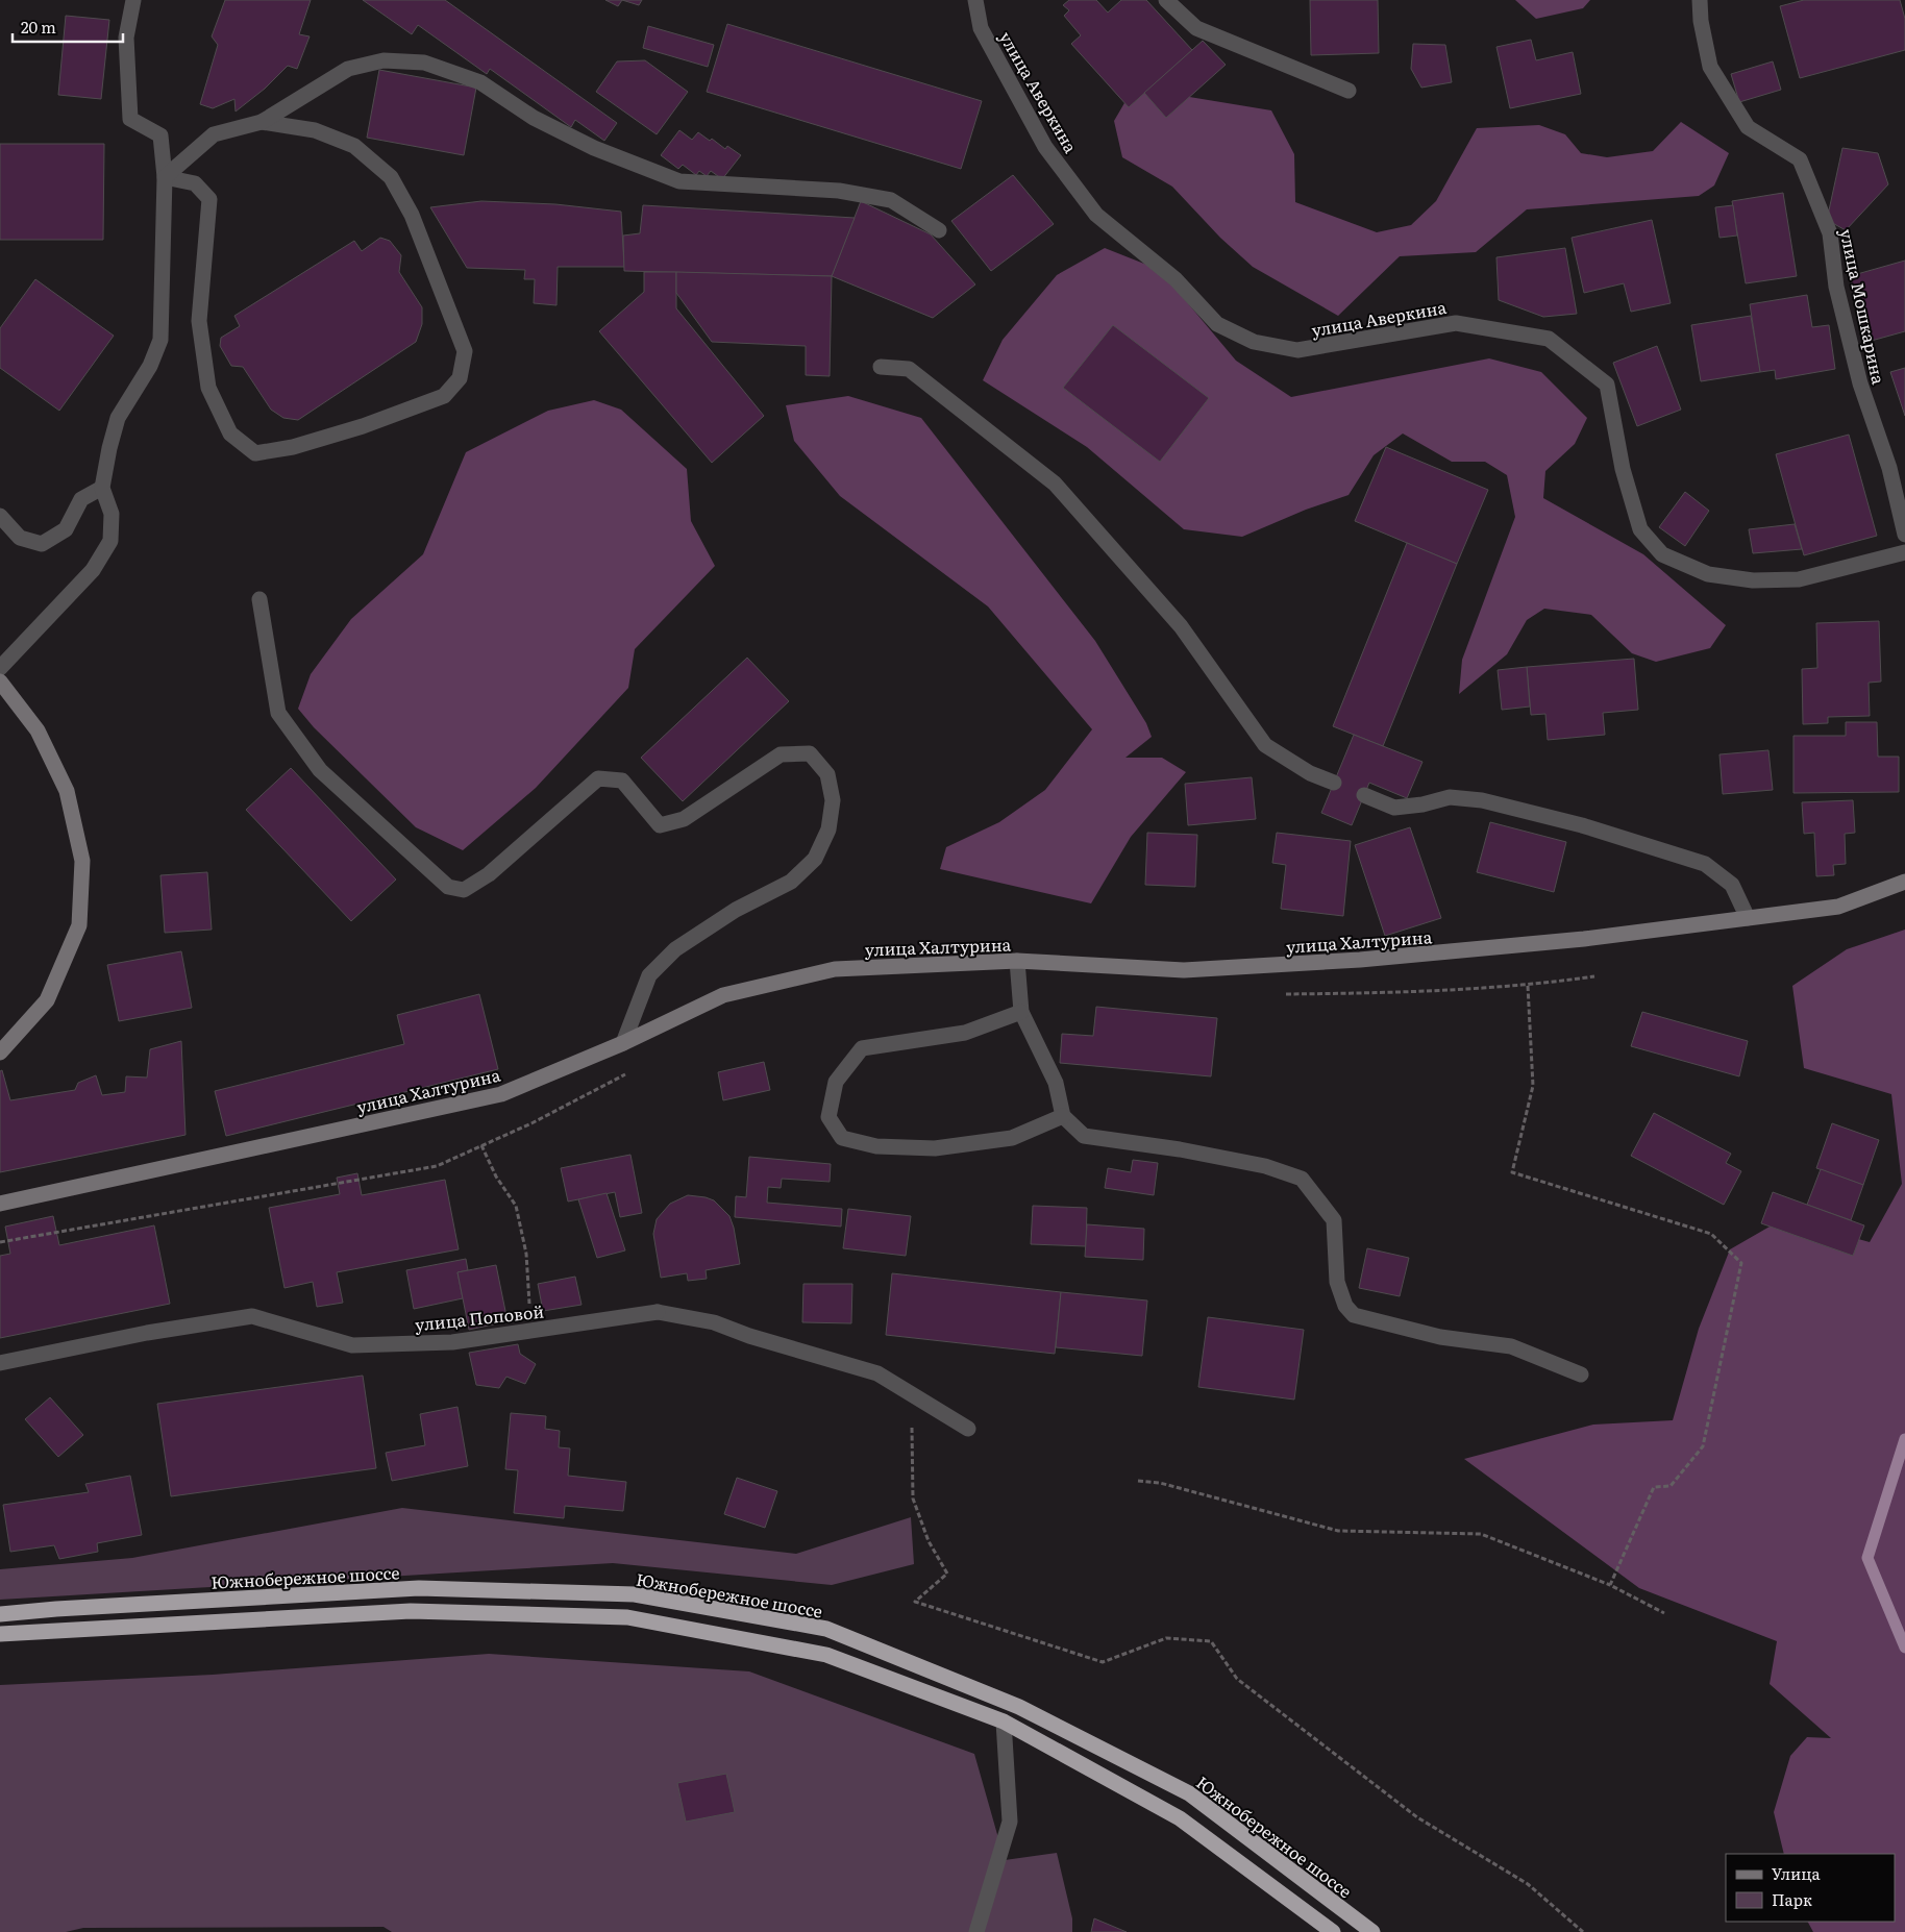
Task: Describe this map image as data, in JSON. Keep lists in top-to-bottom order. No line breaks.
{"streets":{"highway":["Южнобережное шоссе"],"street":["улица Аверкина","улица Мошкарина","улица Халтурина","улица Поповой"]},"legend":["Улица","Парк"],"scale_bar":"20 m"}
